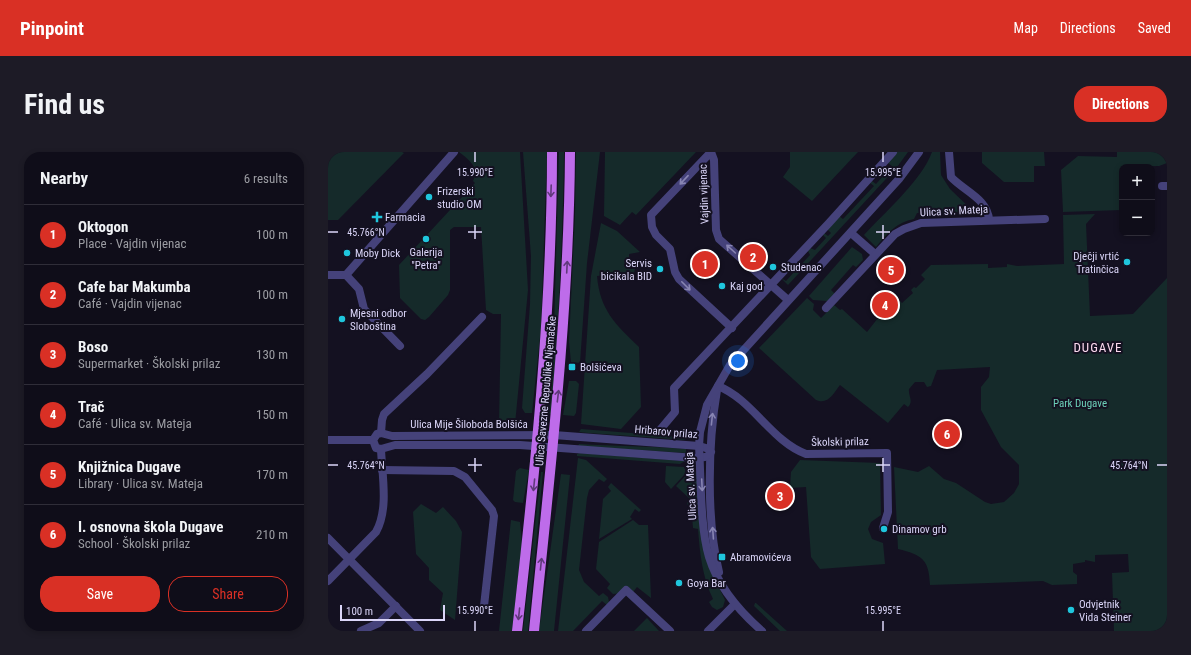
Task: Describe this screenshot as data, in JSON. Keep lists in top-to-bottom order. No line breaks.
{"streets":{"main road":["Ulica Savezne Republike Njemačke"],"street":["Vajdin vijenac","Ulica sv. Mateja","Ulica Mije Šiloboda Bolšića","Hribarov prilaz","Školski prilaz"]},"crossings":[["Vajdin vijenac","Ulica sv. Mateja"],["Vajdin vijenac","Hribarov prilaz"],["Ulica sv. Mateja","Hribarov prilaz"],["Ulica sv. Mateja","Školski prilaz"],["Ulica Savezne Republike Njemačke","Ulica Mije Šiloboda Bolšića"],["Ulica Savezne Republike Njemačke","Hribarov prilaz"],["Ulica Mije Šiloboda Bolšića","Hribarov prilaz"]],"one_way":["Vajdin vijenac"],"districts":["DUGAVE"],"parks":["Park Dugave"],"places":{"other":["Frizerski studio OM","Galerija \"Petra\"","Moby Dick","Dječji vrtić Tratinčica","Studenac","Servis bicikala BID","Kaj god","Mjesni odbor Sloboština","Dinamov grb","Goya Bar","Odvjetnik Vida Steiner"],"health":["Farmacia"],"transit":["Bolšićeva","Abramovićeva"]},"scale_bar":"100 m","page":{"header":"Pinpoint","nav":["Map","Directions","Saved"],"buttons":["Directions",["Save","Share"]],"title":"Find us","heading":["Nearby","6 results"],"map_buttons":["+","−"],"list":[{"mark":"1","name":"Oktogon","note":"Place · Vajdin vijenac","value":"100 m"},{"mark":"2","name":"Cafe bar Makumba","note":"Café · Vajdin vijenac","value":"100 m"},{"mark":"3","name":"Boso","note":"Supermarket · Školski prilaz","value":"130 m"},{"mark":"4","name":"Trač","note":"Café · Ulica sv. Mateja","value":"150 m"},{"mark":"5","name":"Knjižnica Dugave","note":"Library · Ulica sv. Mateja","value":"170 m"},{"mark":"6","name":"I. osnovna škola Dugave","note":"School · Školski prilaz","value":"210 m"}],"pins":["2","1","5","4","6","3"],"scale":"100 m"},"coordinates":["15.990°E","15.995°E","45.766°N","45.764°N"]}
